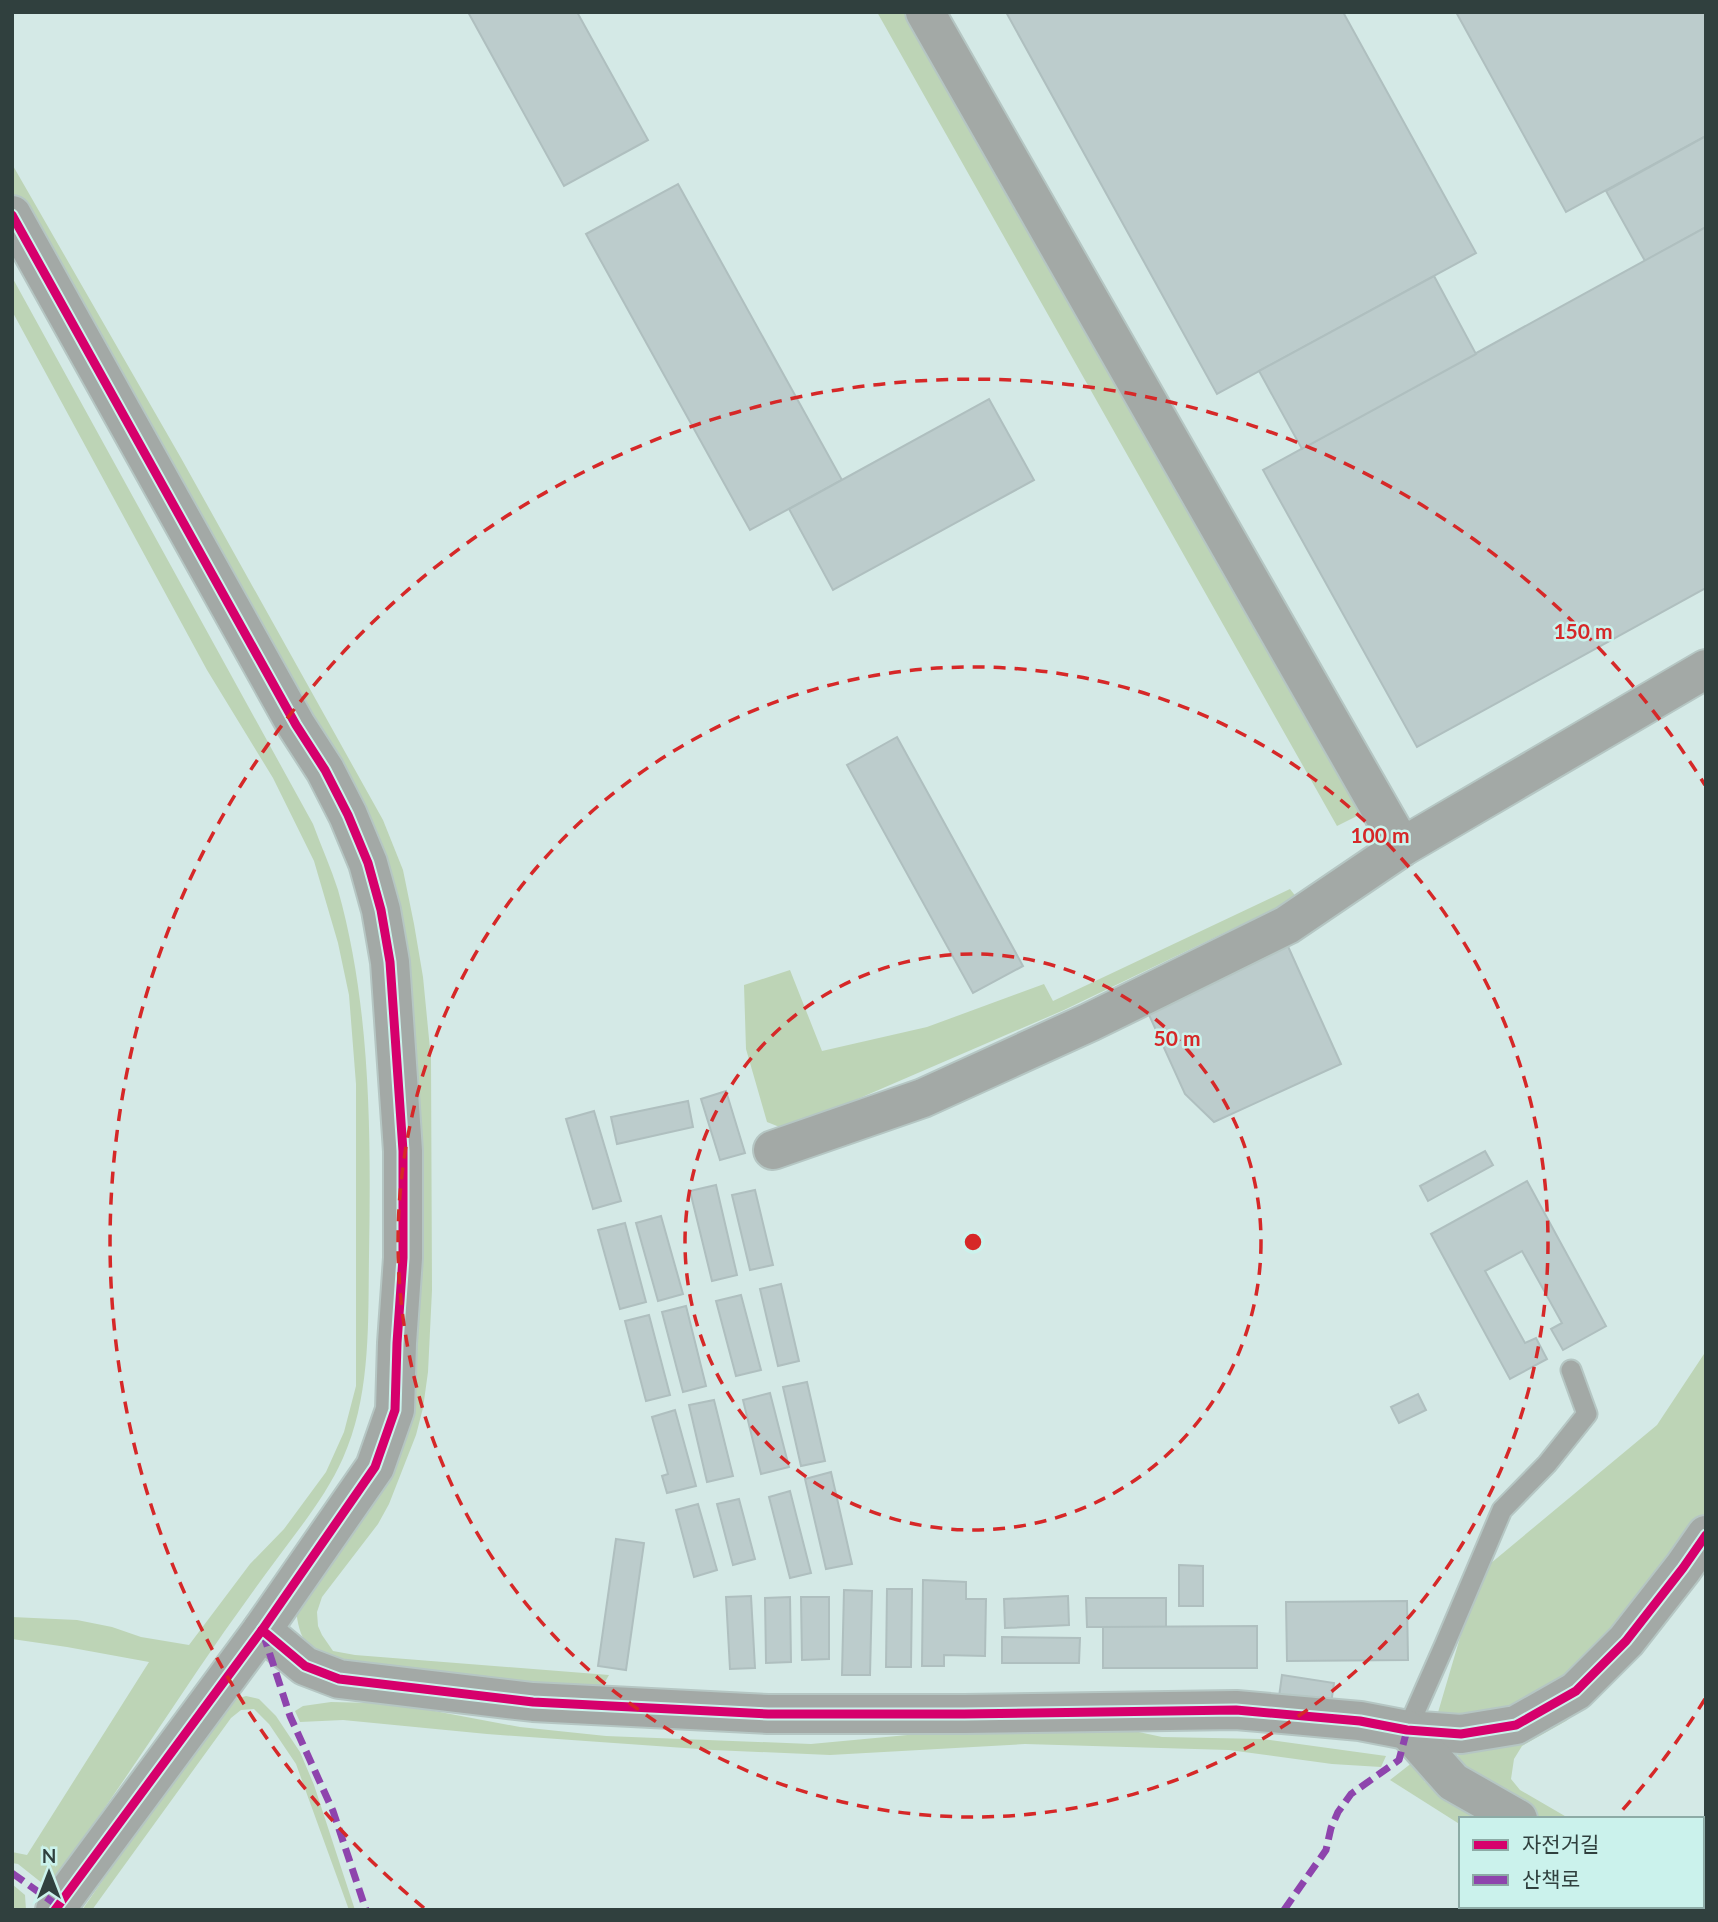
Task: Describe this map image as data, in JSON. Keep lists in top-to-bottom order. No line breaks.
{"legend":["자전거길","산책로"],"north":"top","rings":["150 m","100 m","50 m"]}
